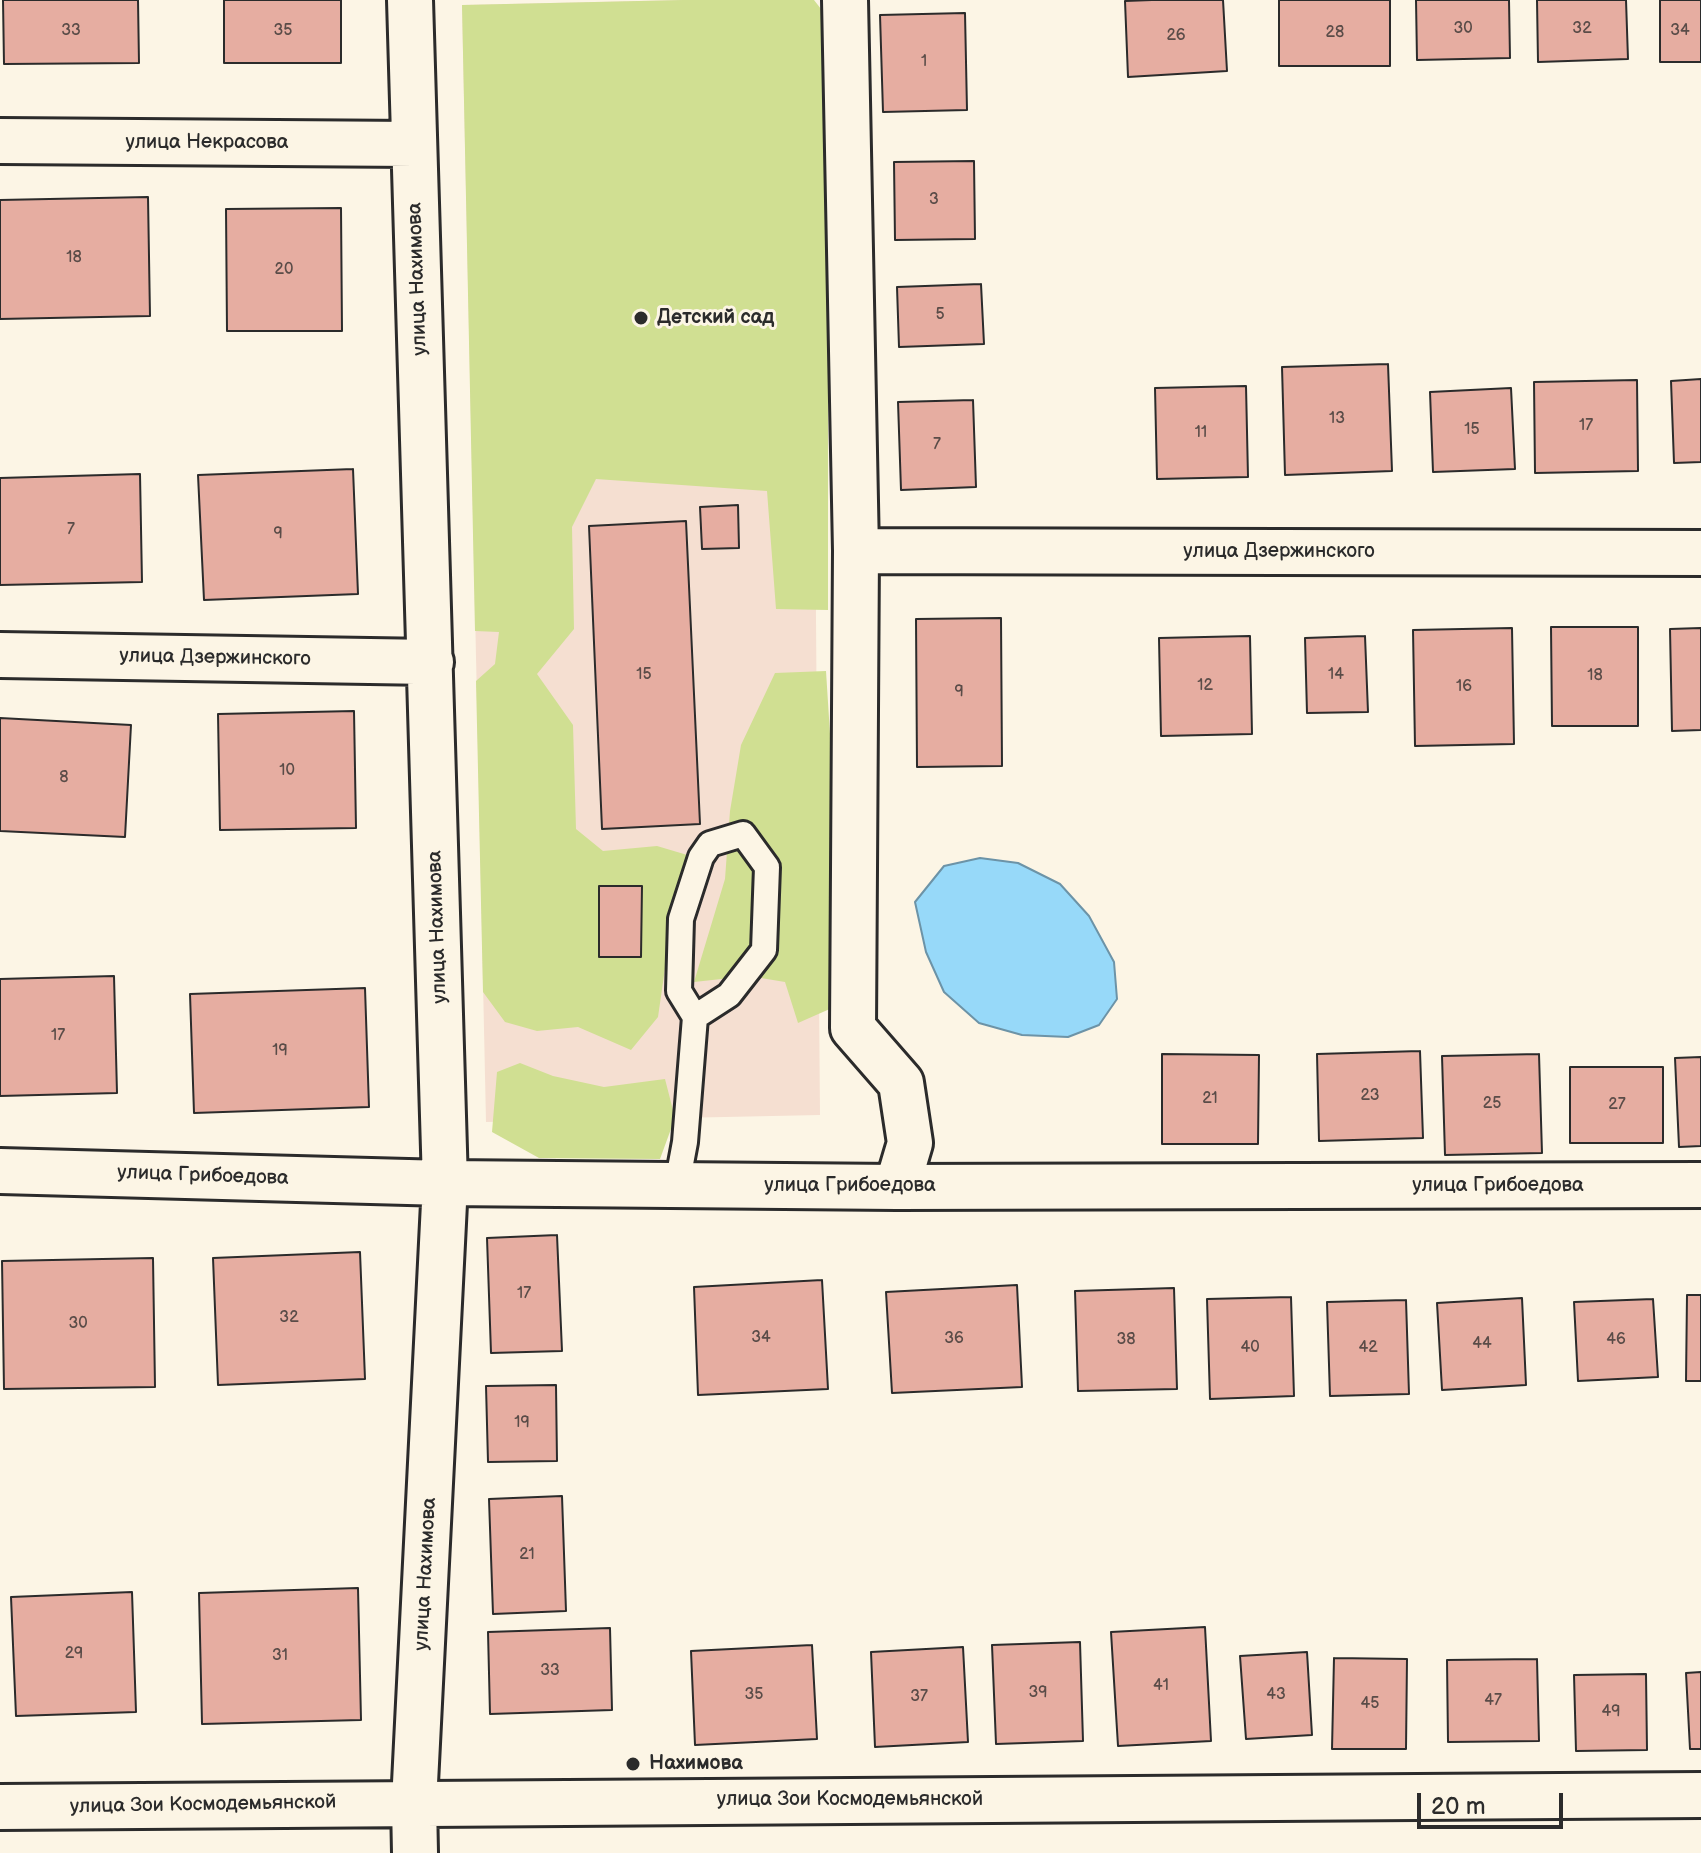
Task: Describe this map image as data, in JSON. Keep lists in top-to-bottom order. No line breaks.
{"streets":{"street":["улица Некрасова","улица Нахимова","улица Дзержинского","улица Грибоедова","улица Зои Космодемьянской"]},"crossings":[["улица Некрасова","улица Нахимова"],["улица Нахимова","улица Дзержинского"],["улица Нахимова","улица Грибоедова"],["улица Нахимова","улица Зои Космодемьянской"]],"places":["Детский сад","Нахимова"],"house_numbers":["30","32","33","35","34","28","26","1","3","18","20","5","13","17","15","11","7","7","9","15","14","18","12","16","9","10","8","17","19","23","21","25","27","17","32","30","34","36","38","46","44","40","42","19","21","29","31","33","41","39","35","43","37","47","45","49"],"scale_bar":"20 m"}
